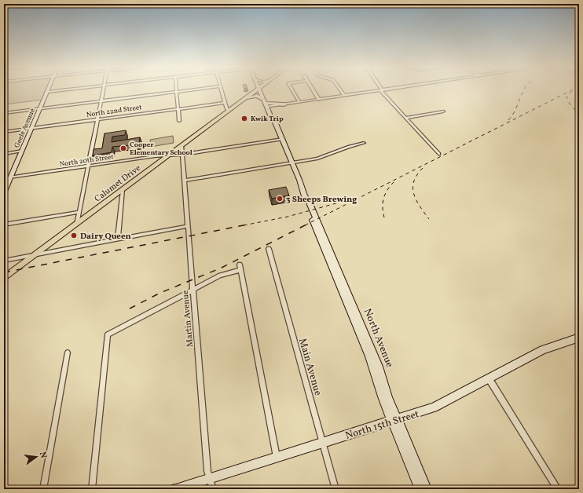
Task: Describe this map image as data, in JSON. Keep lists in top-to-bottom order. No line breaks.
{"streets":{"main road":["Geele Avenue","Calumet Drive","North Avenue","North 15th Street"],"street":["North 22nd Street","North 20th Street","Martin Avenue","Main Avenue"]},"crossings":[["North 22nd Street","Geele Avenue"],["Geele Avenue","North 20th Street"],["North 20th Street","Calumet Drive"],["North 20th Street","Martin Avenue"],["North 20th Street","North Avenue"],["Calumet Drive","Martin Avenue"],["Martin Avenue","North 15th Street"],["North Avenue","North 15th Street"],["Main Avenue","North 15th Street"]],"places":["Kwik Trip","Cooper Elementary School","3 Sheeps Brewing","Dairy Queen"],"north":"right"}
